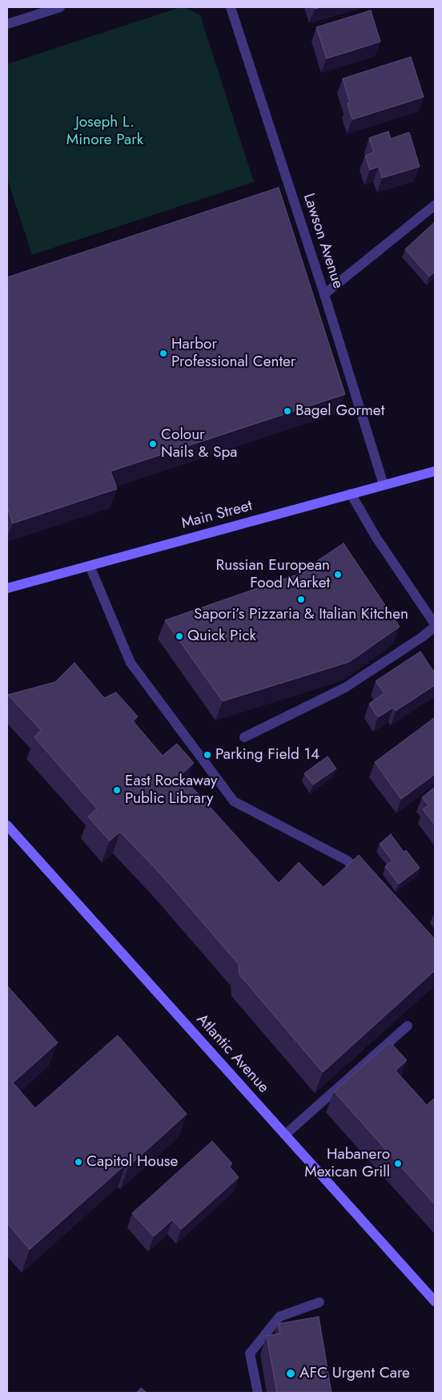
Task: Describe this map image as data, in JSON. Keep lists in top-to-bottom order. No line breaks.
{"streets":{"main road":["Main Street","Atlantic Avenue"],"street":["Lawson Avenue"]},"crossings":[["Lawson Avenue","Main Street"]],"parks":["Joseph L. Minore Park"],"places":["Harbor Professional Center","Bagel Gormet","Colour Nails & Spa","Russian European Food Market","Sapori’s Pizzaria & Italian Kitchen","Quick Pick","Parking Field 14","East Rockaway Public Library","Capitol House","Habanero Mexican Grill","AFC Urgent Care"]}
